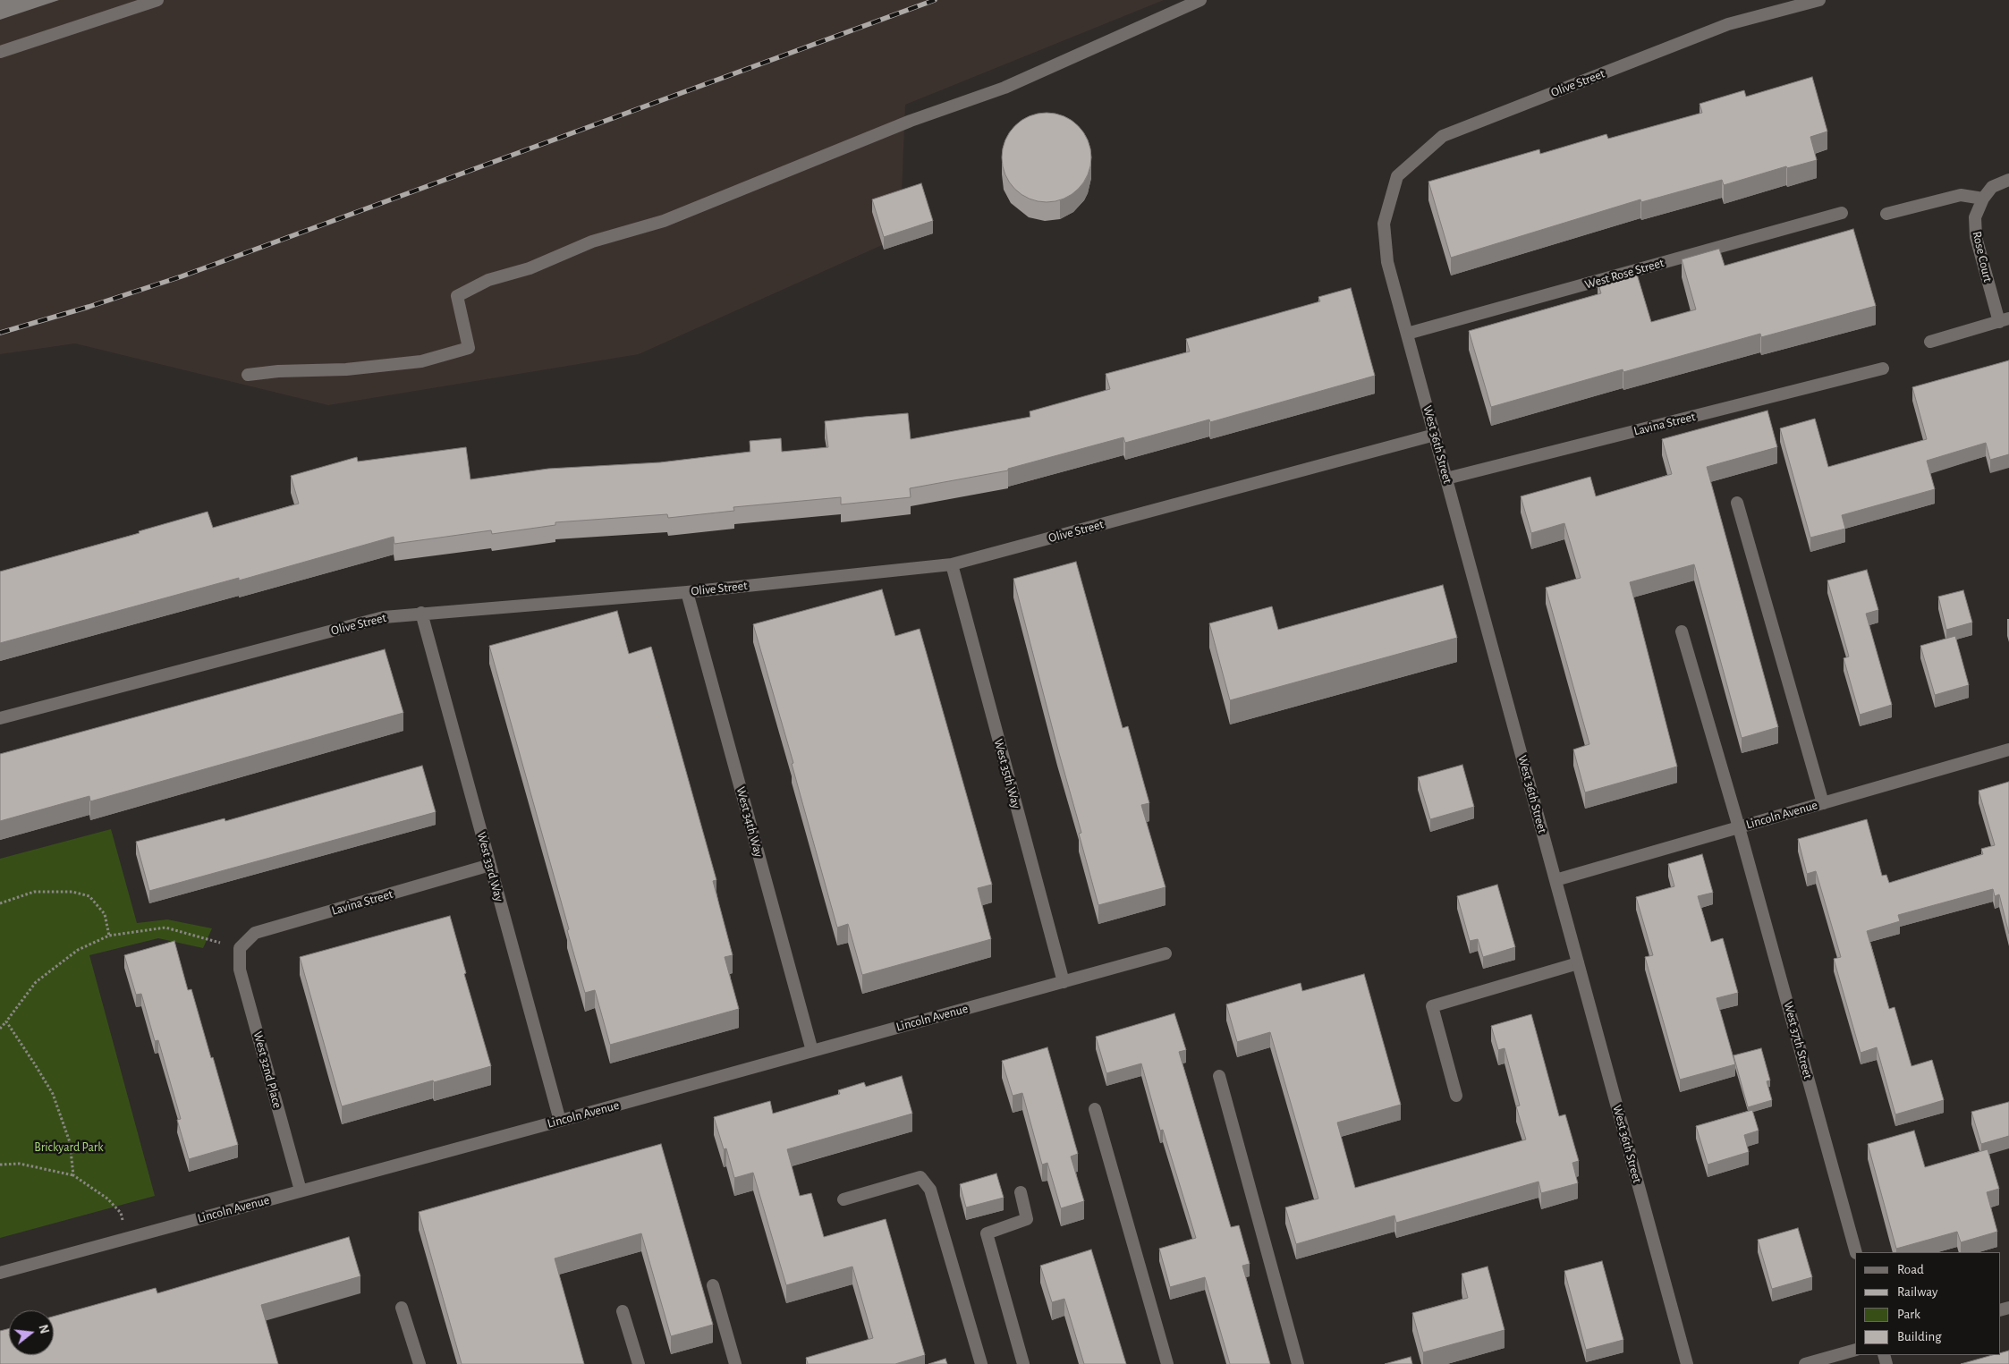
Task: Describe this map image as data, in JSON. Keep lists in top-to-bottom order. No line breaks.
{"streets":{"street":["Olive Street","Rose Court","West Rose Street","Lavina Street","West 36th Street","West 35th Way","Lincoln Avenue","West 34th Way","West 33rd Way","West 37th Street","West 32nd Place"]},"crossings":[["Olive Street","West 36th Street"],["Olive Street","West 35th Way"],["Olive Street","West 34th Way"],["Olive Street","West 33rd Way"],["West Rose Street","West 36th Street"],["Lavina Street","West 36th Street"],["Lavina Street","West 33rd Way"],["Lavina Street","West 32nd Place"],["West 36th Street","Lincoln Avenue"],["West 35th Way","Lincoln Avenue"],["Lincoln Avenue","West 34th Way"],["Lincoln Avenue","West 33rd Way"],["Lincoln Avenue","West 37th Street"],["Lincoln Avenue","West 32nd Place"]],"parks":["Brickyard Park"],"legend":["Road","Railway","Park","Building"],"north":"right"}
